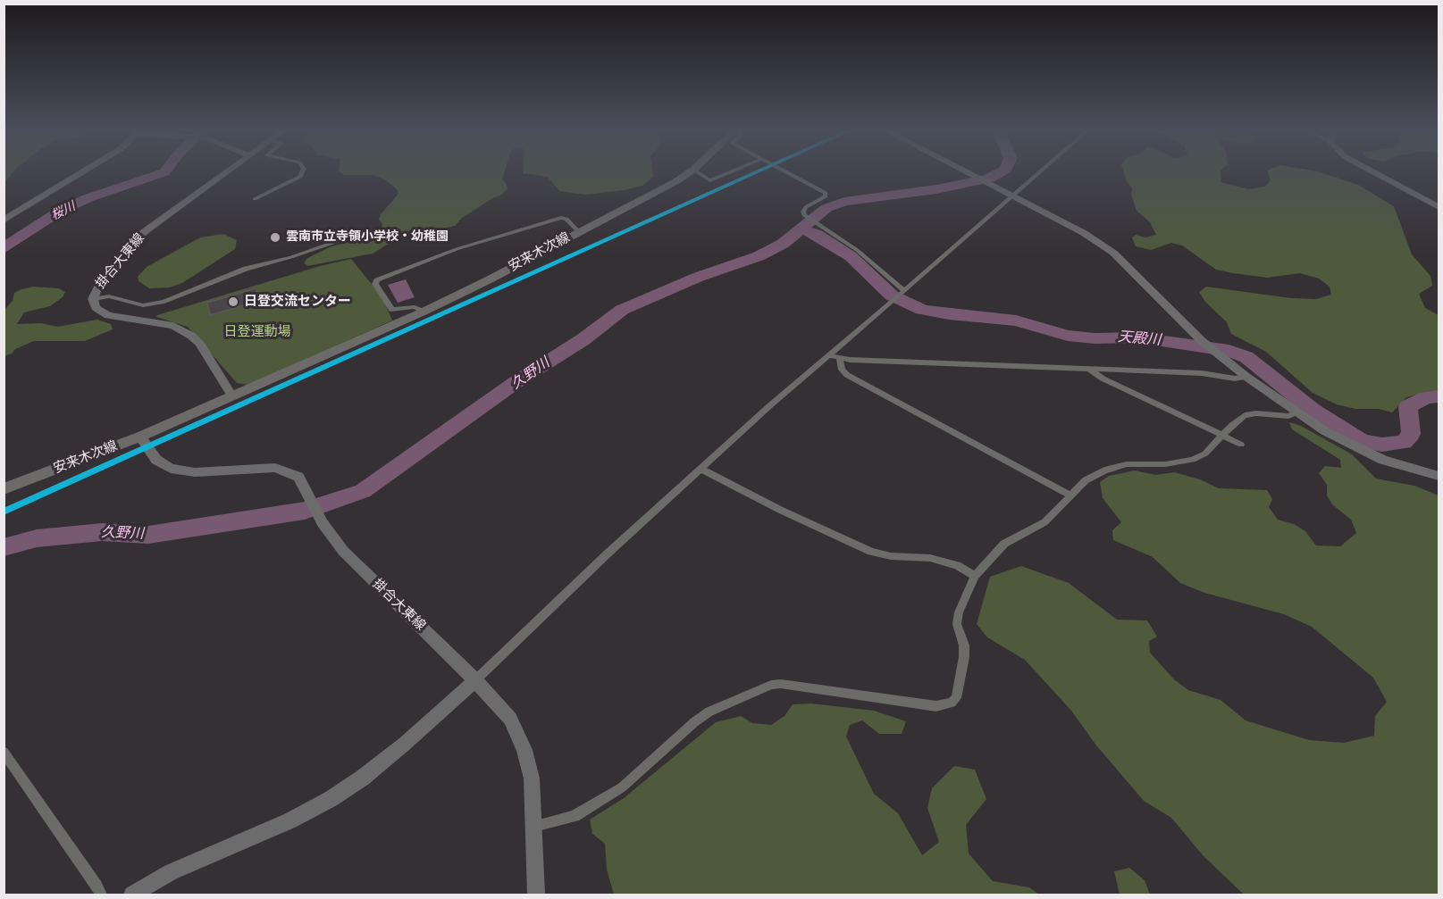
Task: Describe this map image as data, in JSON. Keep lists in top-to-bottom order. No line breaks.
{"streets":{"main road":["安来木次線","掛合大東線"]},"crossings":[["安来木次線","掛合大東線"]],"water":["桜川","天殿川","久野川"],"parks":["日登運動場"],"places":["雲南市立寺領小学校・幼稚園","日登交流センター"]}
